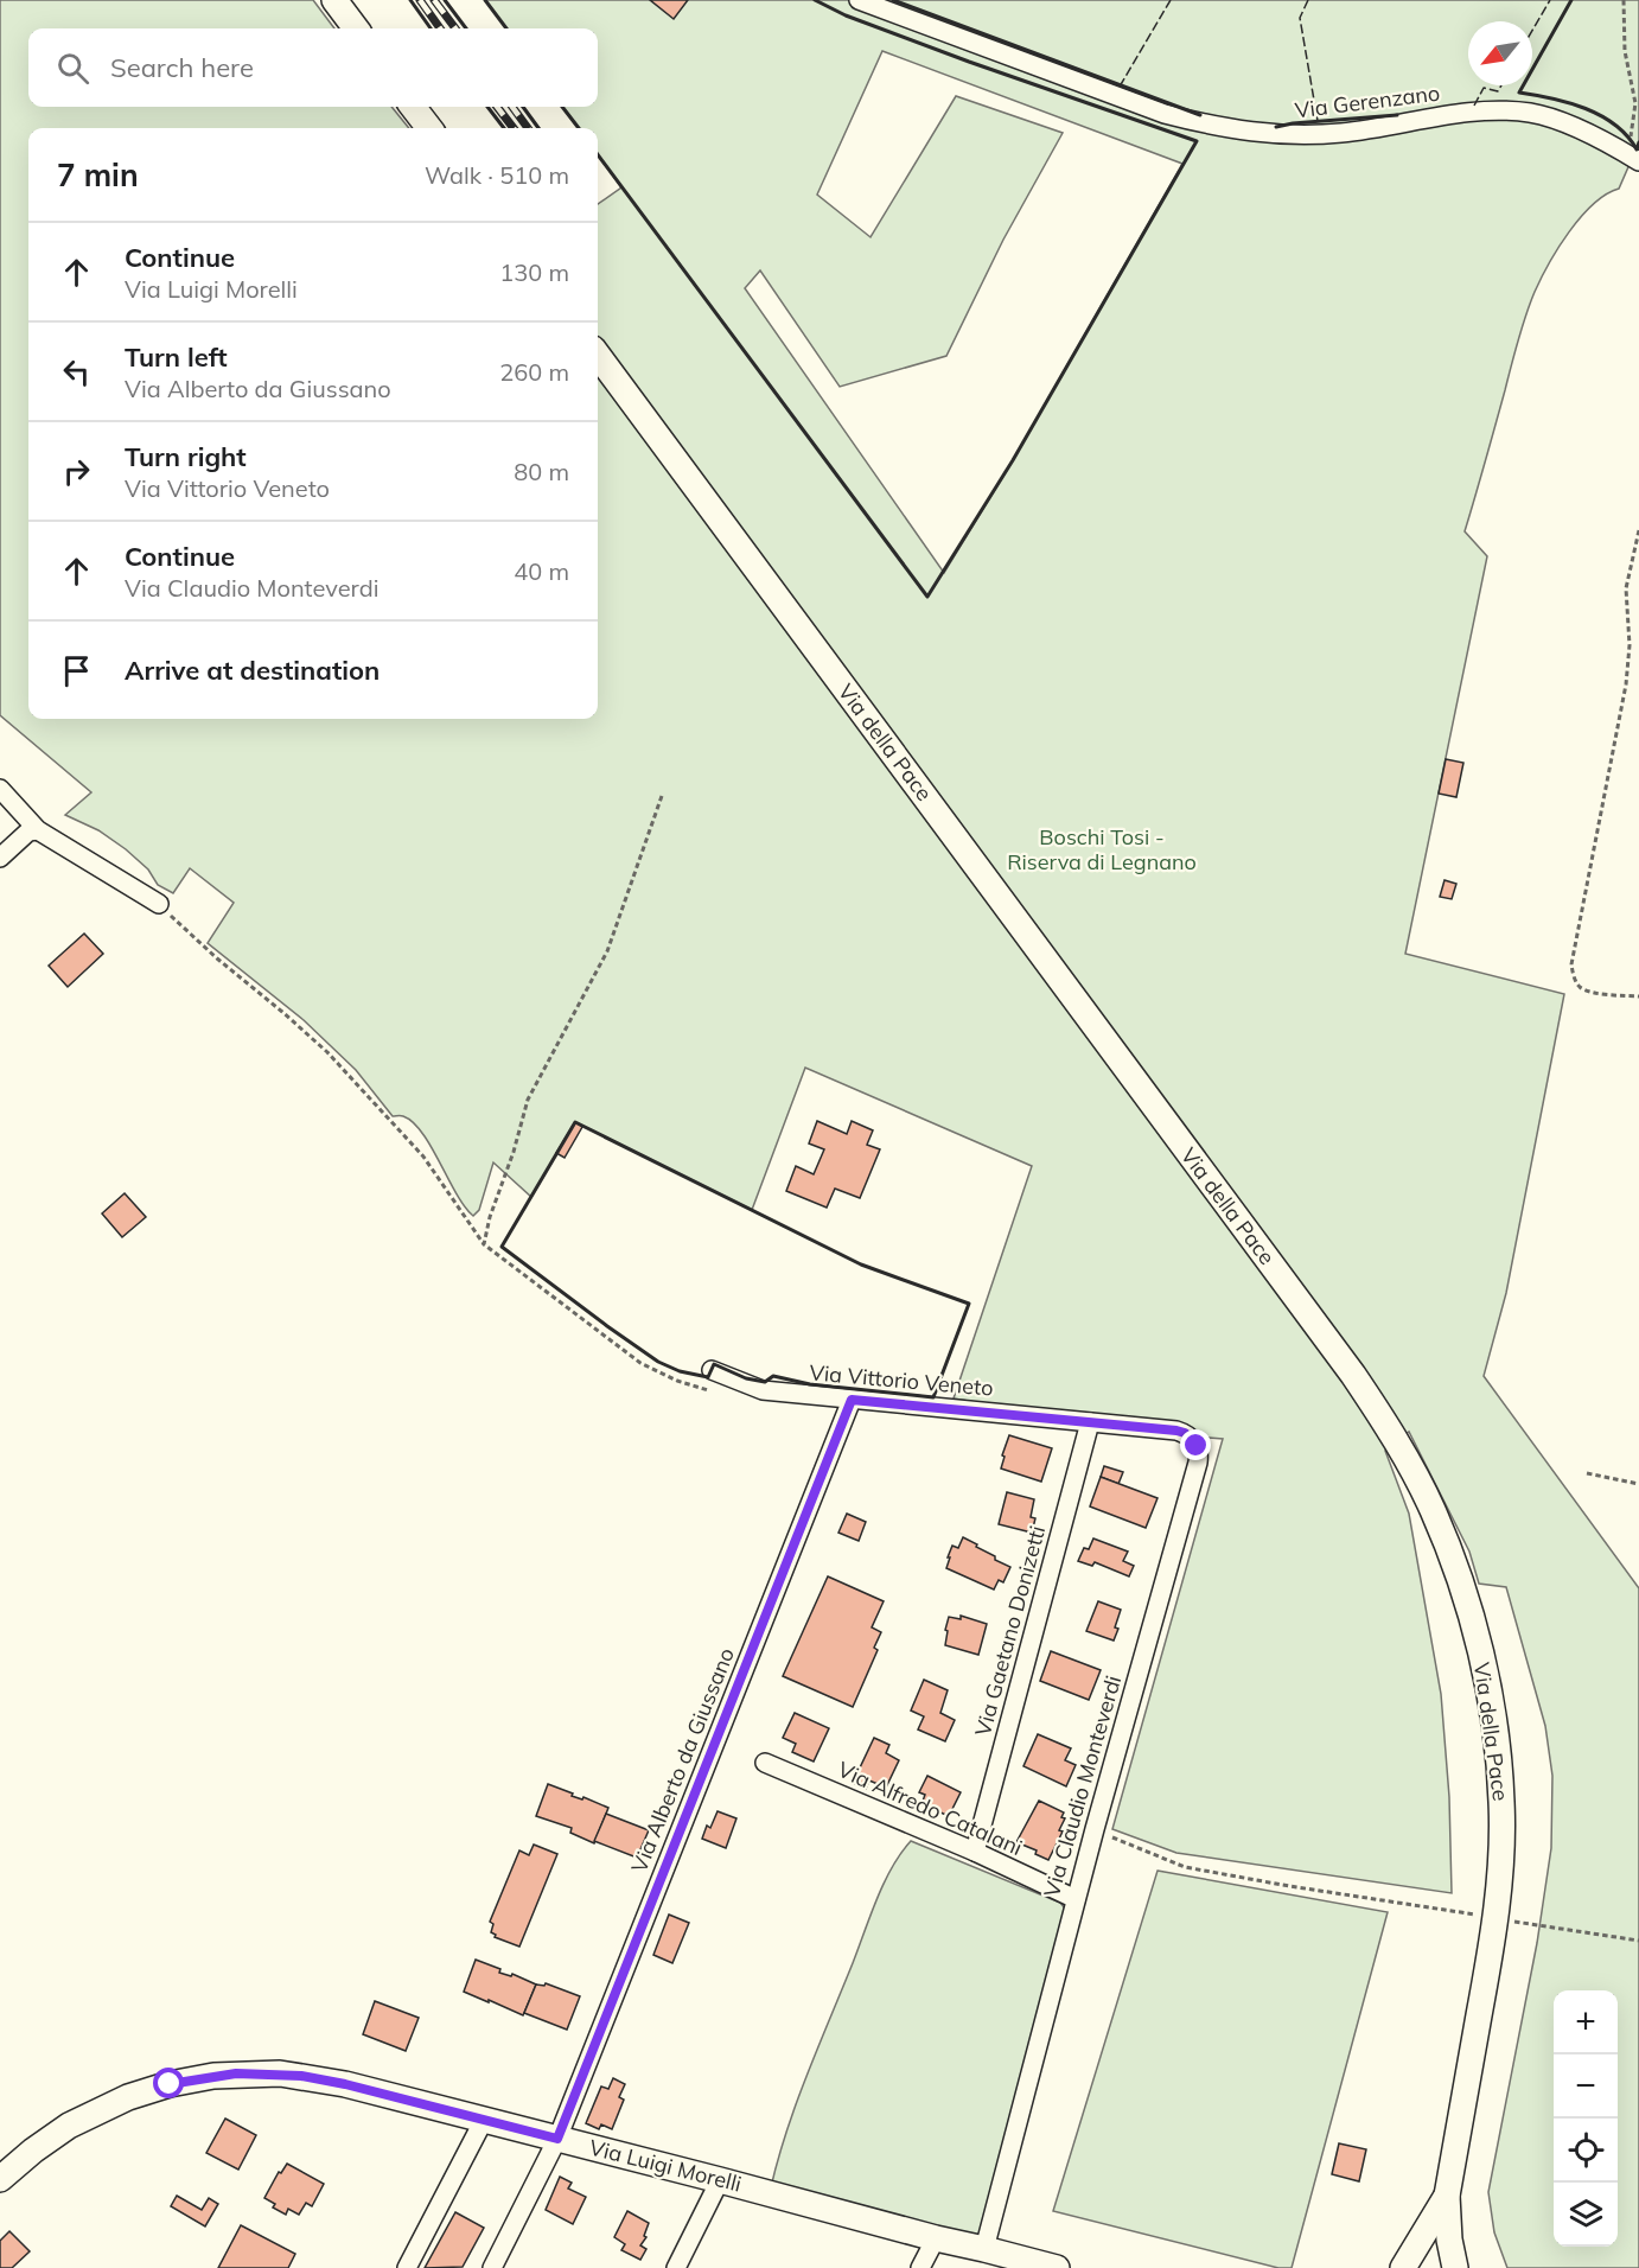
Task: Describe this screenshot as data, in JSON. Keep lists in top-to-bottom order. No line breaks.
{"streets":{"main road":["Via della Pace","Via Luigi Morelli"],"street":["Via Gerenzano","Via Vittorio Veneto","Via Gaetano Donizetti","Via Alberto da Giussano","Via Claudio Monteverdi","Via Alfredo Catalani"]},"crossings":[["Via Vittorio Veneto","Via Gaetano Donizetti"],["Via Vittorio Veneto","Via Alberto da Giussano"],["Via Vittorio Veneto","Via Claudio Monteverdi"],["Via Gaetano Donizetti","Via Claudio Monteverdi"],["Via Gaetano Donizetti","Via Alfredo Catalani"],["Via Alberto da Giussano","Via Luigi Morelli"],["Via Claudio Monteverdi","Via Alfredo Catalani"],["Via Claudio Monteverdi","Via Luigi Morelli"]],"parks":["Boschi Tosi - Riserva di Legnano"],"north":"bottom left","page":{"search":"Search here","heading":["7 min","Walk · 510 m"],"list":[["Continue","Via Luigi Morelli","130 m"],["Turn left","Via Alberto da Giussano","260 m"],["Turn right","Via Vittorio Veneto","80 m"],["Continue","Via Claudio Monteverdi","40 m"],"Arrive at destination"],"map_buttons":["+","−"]}}
